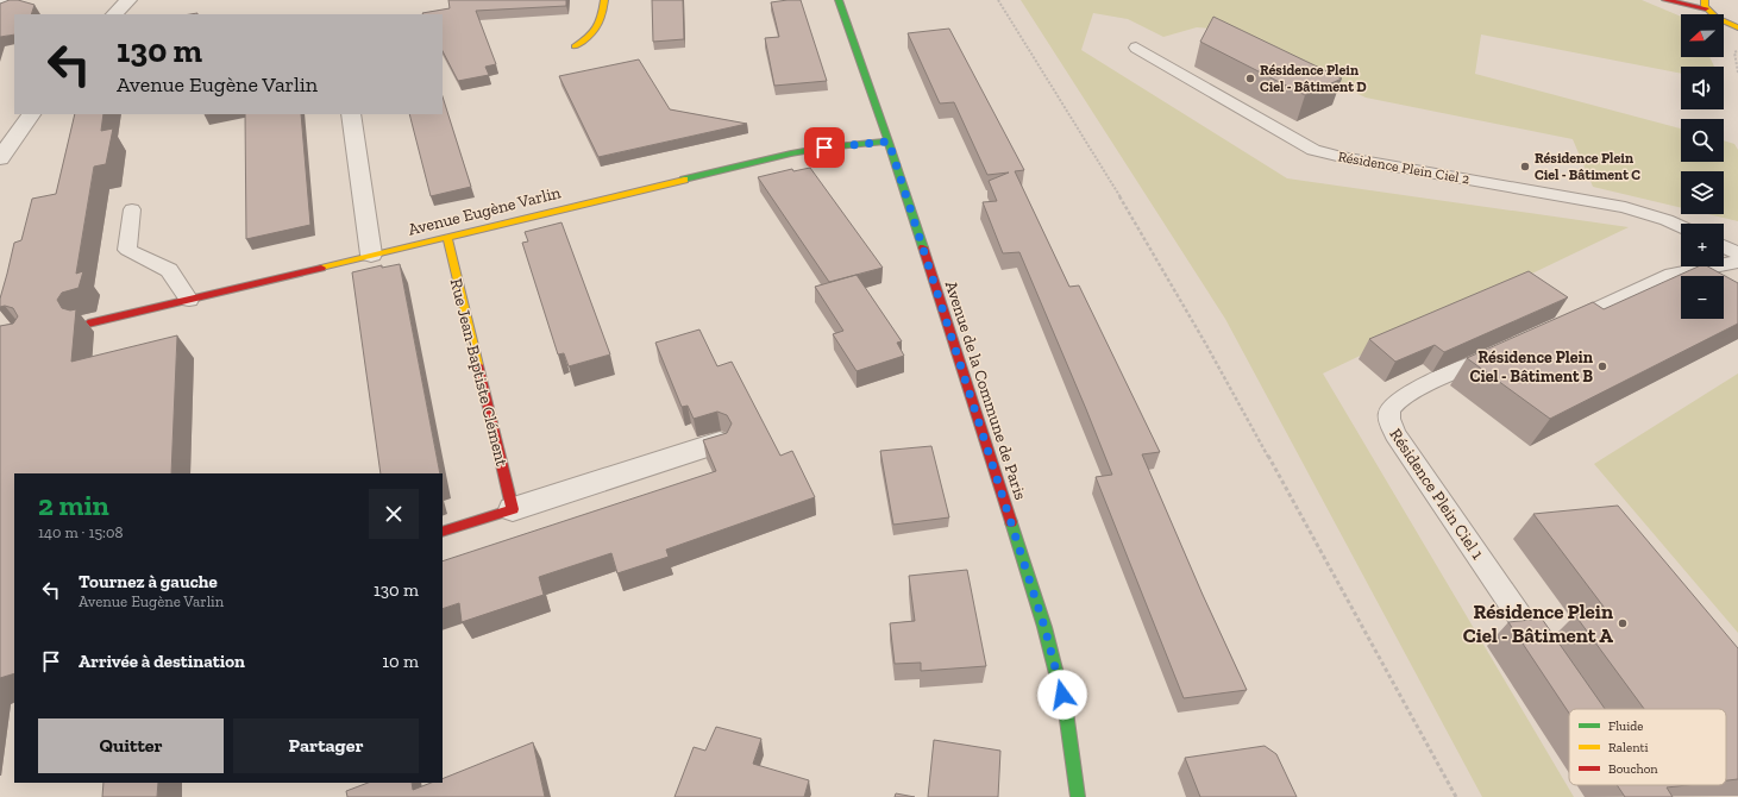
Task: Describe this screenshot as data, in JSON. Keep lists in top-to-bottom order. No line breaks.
{"streets":{"street":["Avenue Eugène Varlin","Rue Jean-Baptiste Clément","Avenue de la Commune de Paris"],"lane":["Résidence Plein Ciel 2","Résidence Plein Ciel 1"]},"crossings":[["Avenue Eugène Varlin","Rue Jean-Baptiste Clément"],["Avenue Eugène Varlin","Avenue de la Commune de Paris"]],"places":["Résidence Plein Ciel - Bâtiment D","Résidence Plein Ciel - Bâtiment C","Résidence Plein Ciel - Bâtiment B","Résidence Plein Ciel - Bâtiment A"],"legend":["Fluide","Ralenti","Bouchon"],"north":"left","page":{"map_buttons":["+","−"],"turn":["130 m","Avenue Eugène Varlin"],"heading":["2 min","140 m · 15:08"],"list":[{"name":"Tournez à gauche","note":"Avenue Eugène Varlin","value":"130 m"},{"name":"Arrivée à destination","value":"10 m"}],"buttons":["Quitter","Partager"]}}
